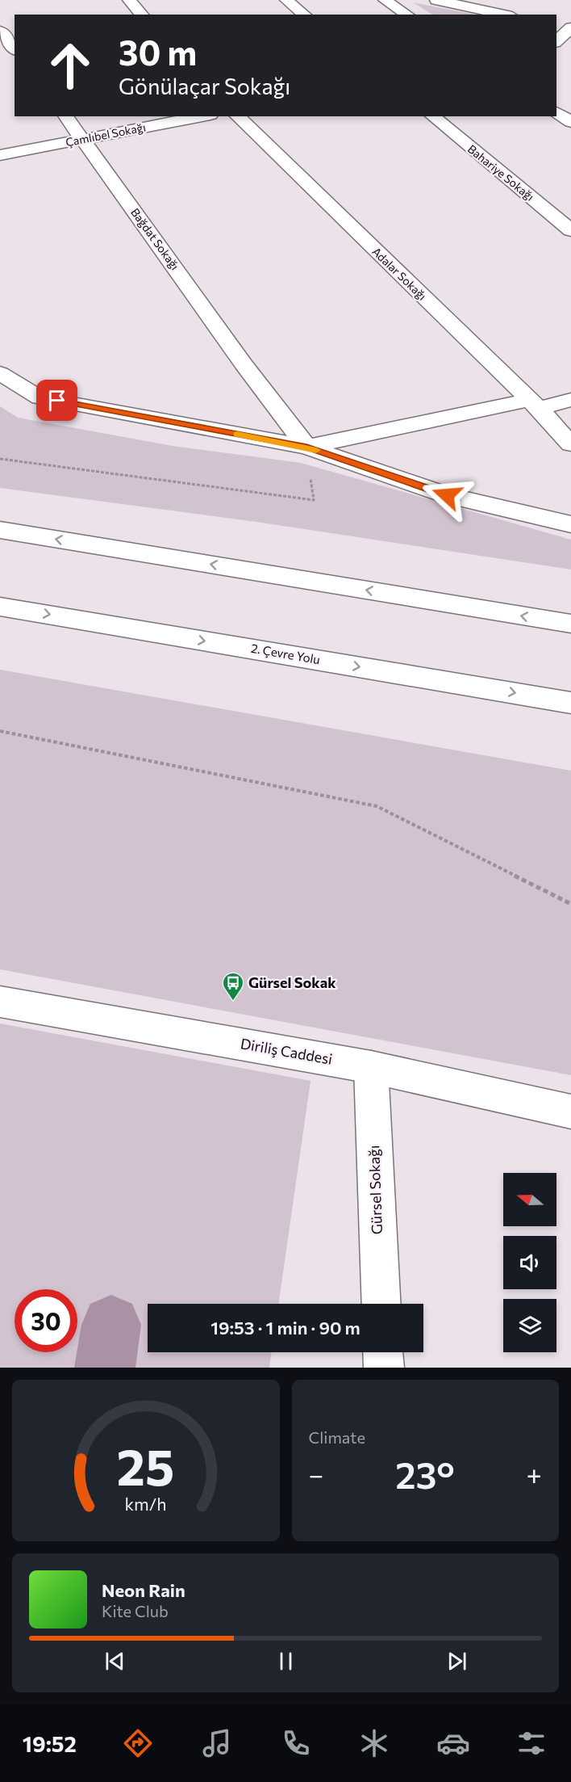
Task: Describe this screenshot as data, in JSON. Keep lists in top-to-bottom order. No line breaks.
{"streets":{"main road":["Çamlıbel Sokağı","Bahariye Sokağı","Bağdat Sokağı","Adalar Sokağı","2. Çevre Yolu","Diriliş Caddesi","Gürsel Sokağı"]},"crossings":[["Çamlıbel Sokağı","Bağdat Sokağı"],["Diriliş Caddesi","Gürsel Sokağı"]],"places":{"bus stop":["Gürsel Sokak"]},"north":"left","page":{"turn":["30 m","Gönülaçar Sokağı"],"limit":"30","trip":"19:53 · 1 min · 90 m","tile":"Climate","heat":["−","23°","+"],"song":["Neon Rain","Kite Club"],"tabs":"19:52","gauge":["25","km/h"]}}
